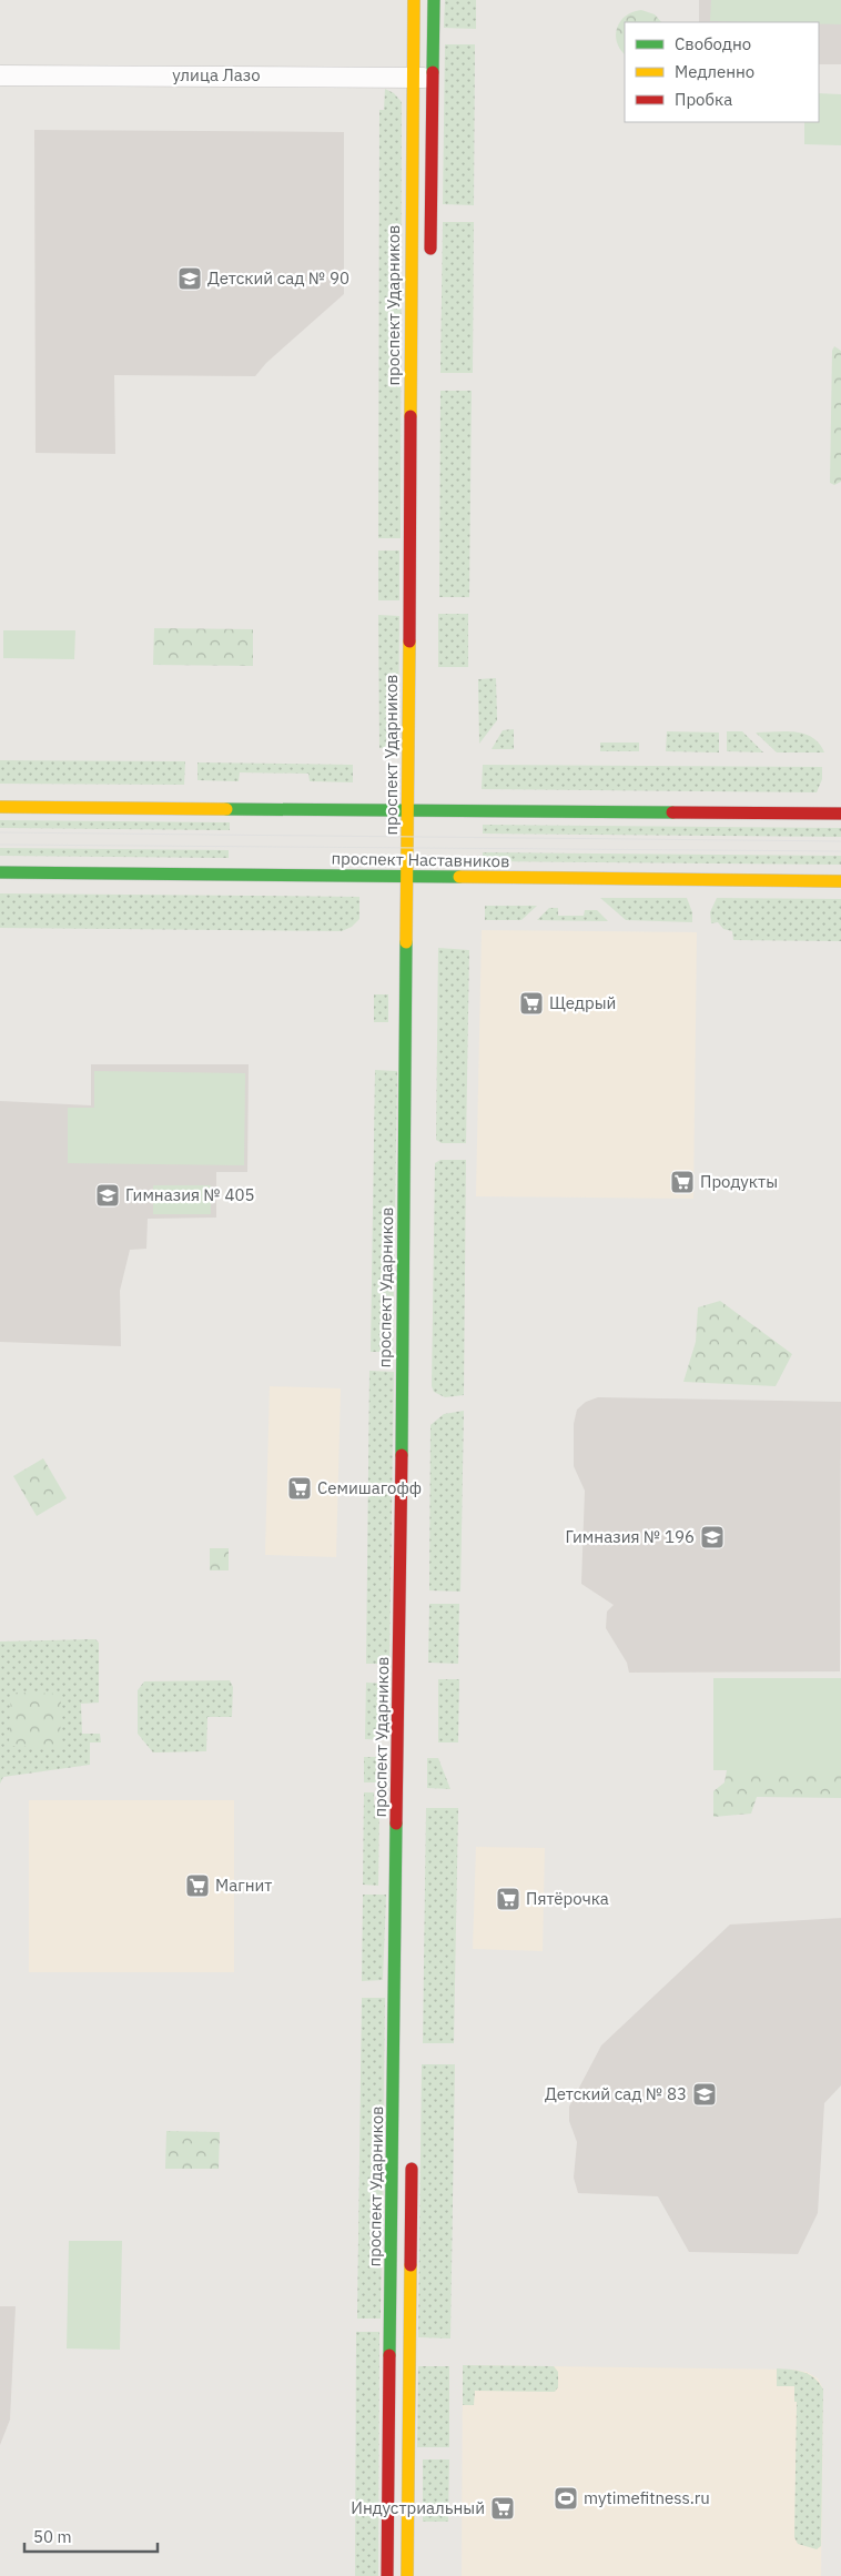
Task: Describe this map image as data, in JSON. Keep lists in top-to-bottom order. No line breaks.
{"streets":{"street":["улица Лазо","проспект Ударников","проспект Наставников"]},"crossings":[["улица Лазо","проспект Ударников"],["проспект Ударников","проспект Наставников"]],"places":{"school or university":["Детский сад № 90","Гимназия № 405","Гимназия № 196","Детский сад № 83"],"supermarket":["Щедрый","Продукты","Семишагофф","Магнит","Пятёрочка","Индустриальный"],"sports":["mytimefitness.ru"]},"legend":["Свободно","Медленно","Пробка"],"scale_bar":"50 m"}
